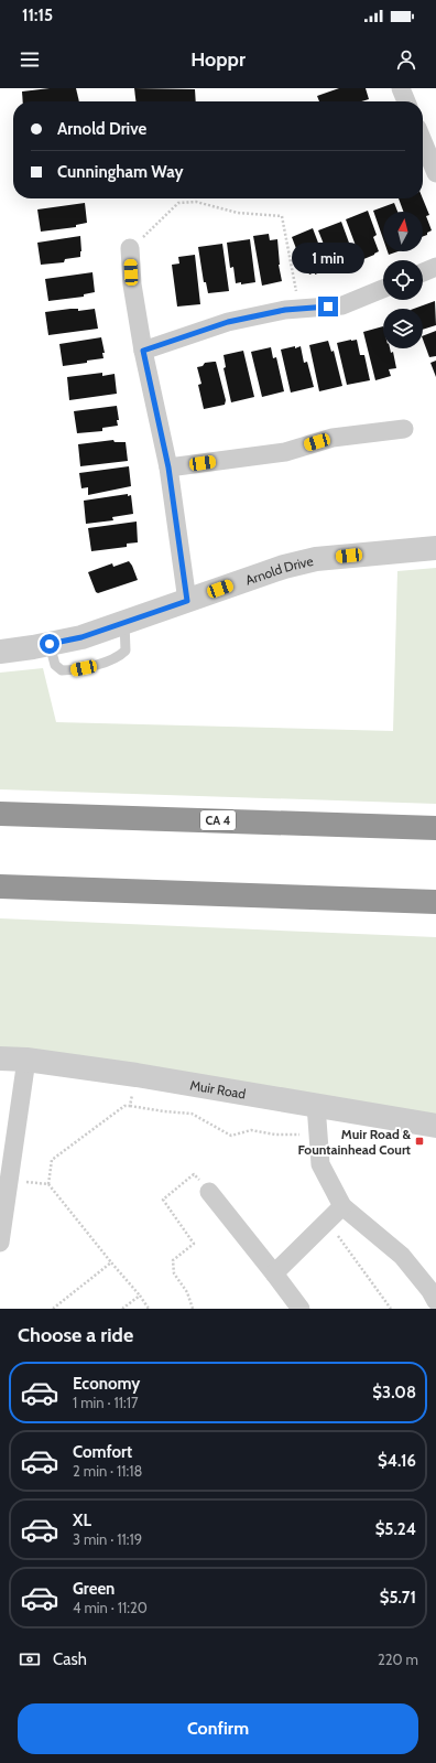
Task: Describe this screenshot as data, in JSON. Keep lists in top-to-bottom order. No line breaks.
{"streets":{"highway":["CA 4"],"street":["Arnold Drive","Muir Road"]},"places":{"transit":["Muir Road & Fountainhead Court"]},"north":"top","page":{"status":"11:15","header":"Hoppr","banner":["Arnold Drive","Cunningham Way"],"bubble":"1 min","heading":"Choose a ride","list":[{"name":"Economy","note":"1 min · 11:17","value":"$3.08"},{"name":"Comfort","note":"2 min · 11:18","value":"$4.16"},{"name":"XL","note":"3 min · 11:19","value":"$5.24"},{"name":"Green","note":"4 min · 11:20","value":"$5.71"}],"pay":["Cash","220 m"],"buttons":"Confirm"}}
